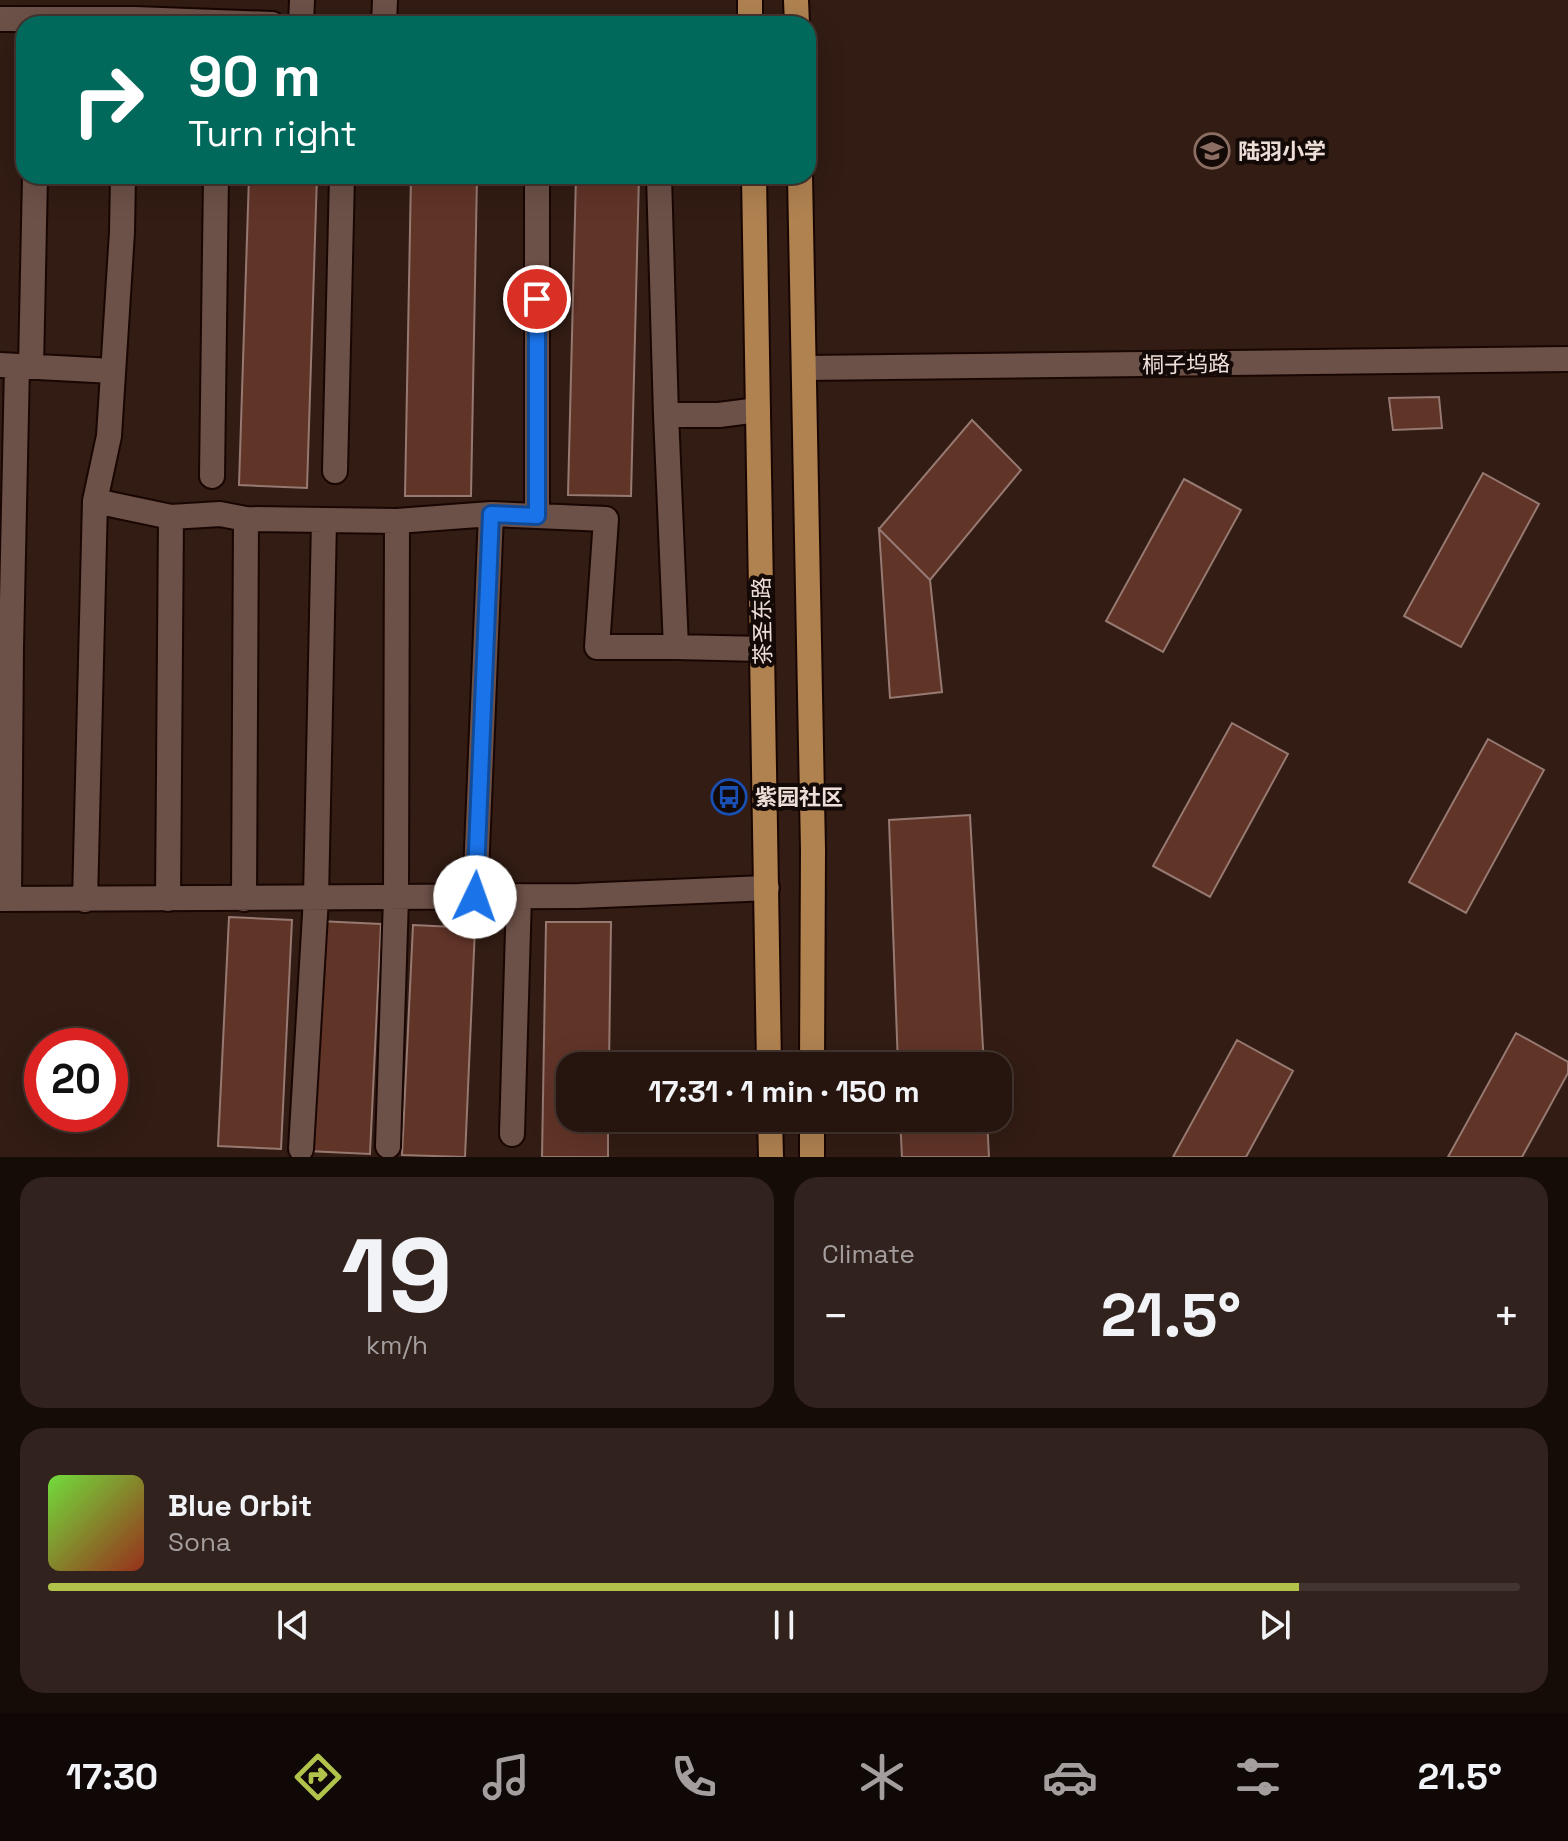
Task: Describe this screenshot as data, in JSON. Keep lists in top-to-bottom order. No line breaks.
{"streets":{"main road":["茶圣东路"],"street":["桐子坞路"]},"places":{"school or university":["陆羽小学"],"bus stop":["紫园社区"]},"page":{"turn":["90 m","Turn right"],"limit":"20","trip":"17:31 · 1 min · 150 m","tile":[["19","km/h"],"Climate"],"heat":["−","21.5°","+"],"song":["Blue Orbit","Sona"],"tabs":["17:30","21.5°"]}}
